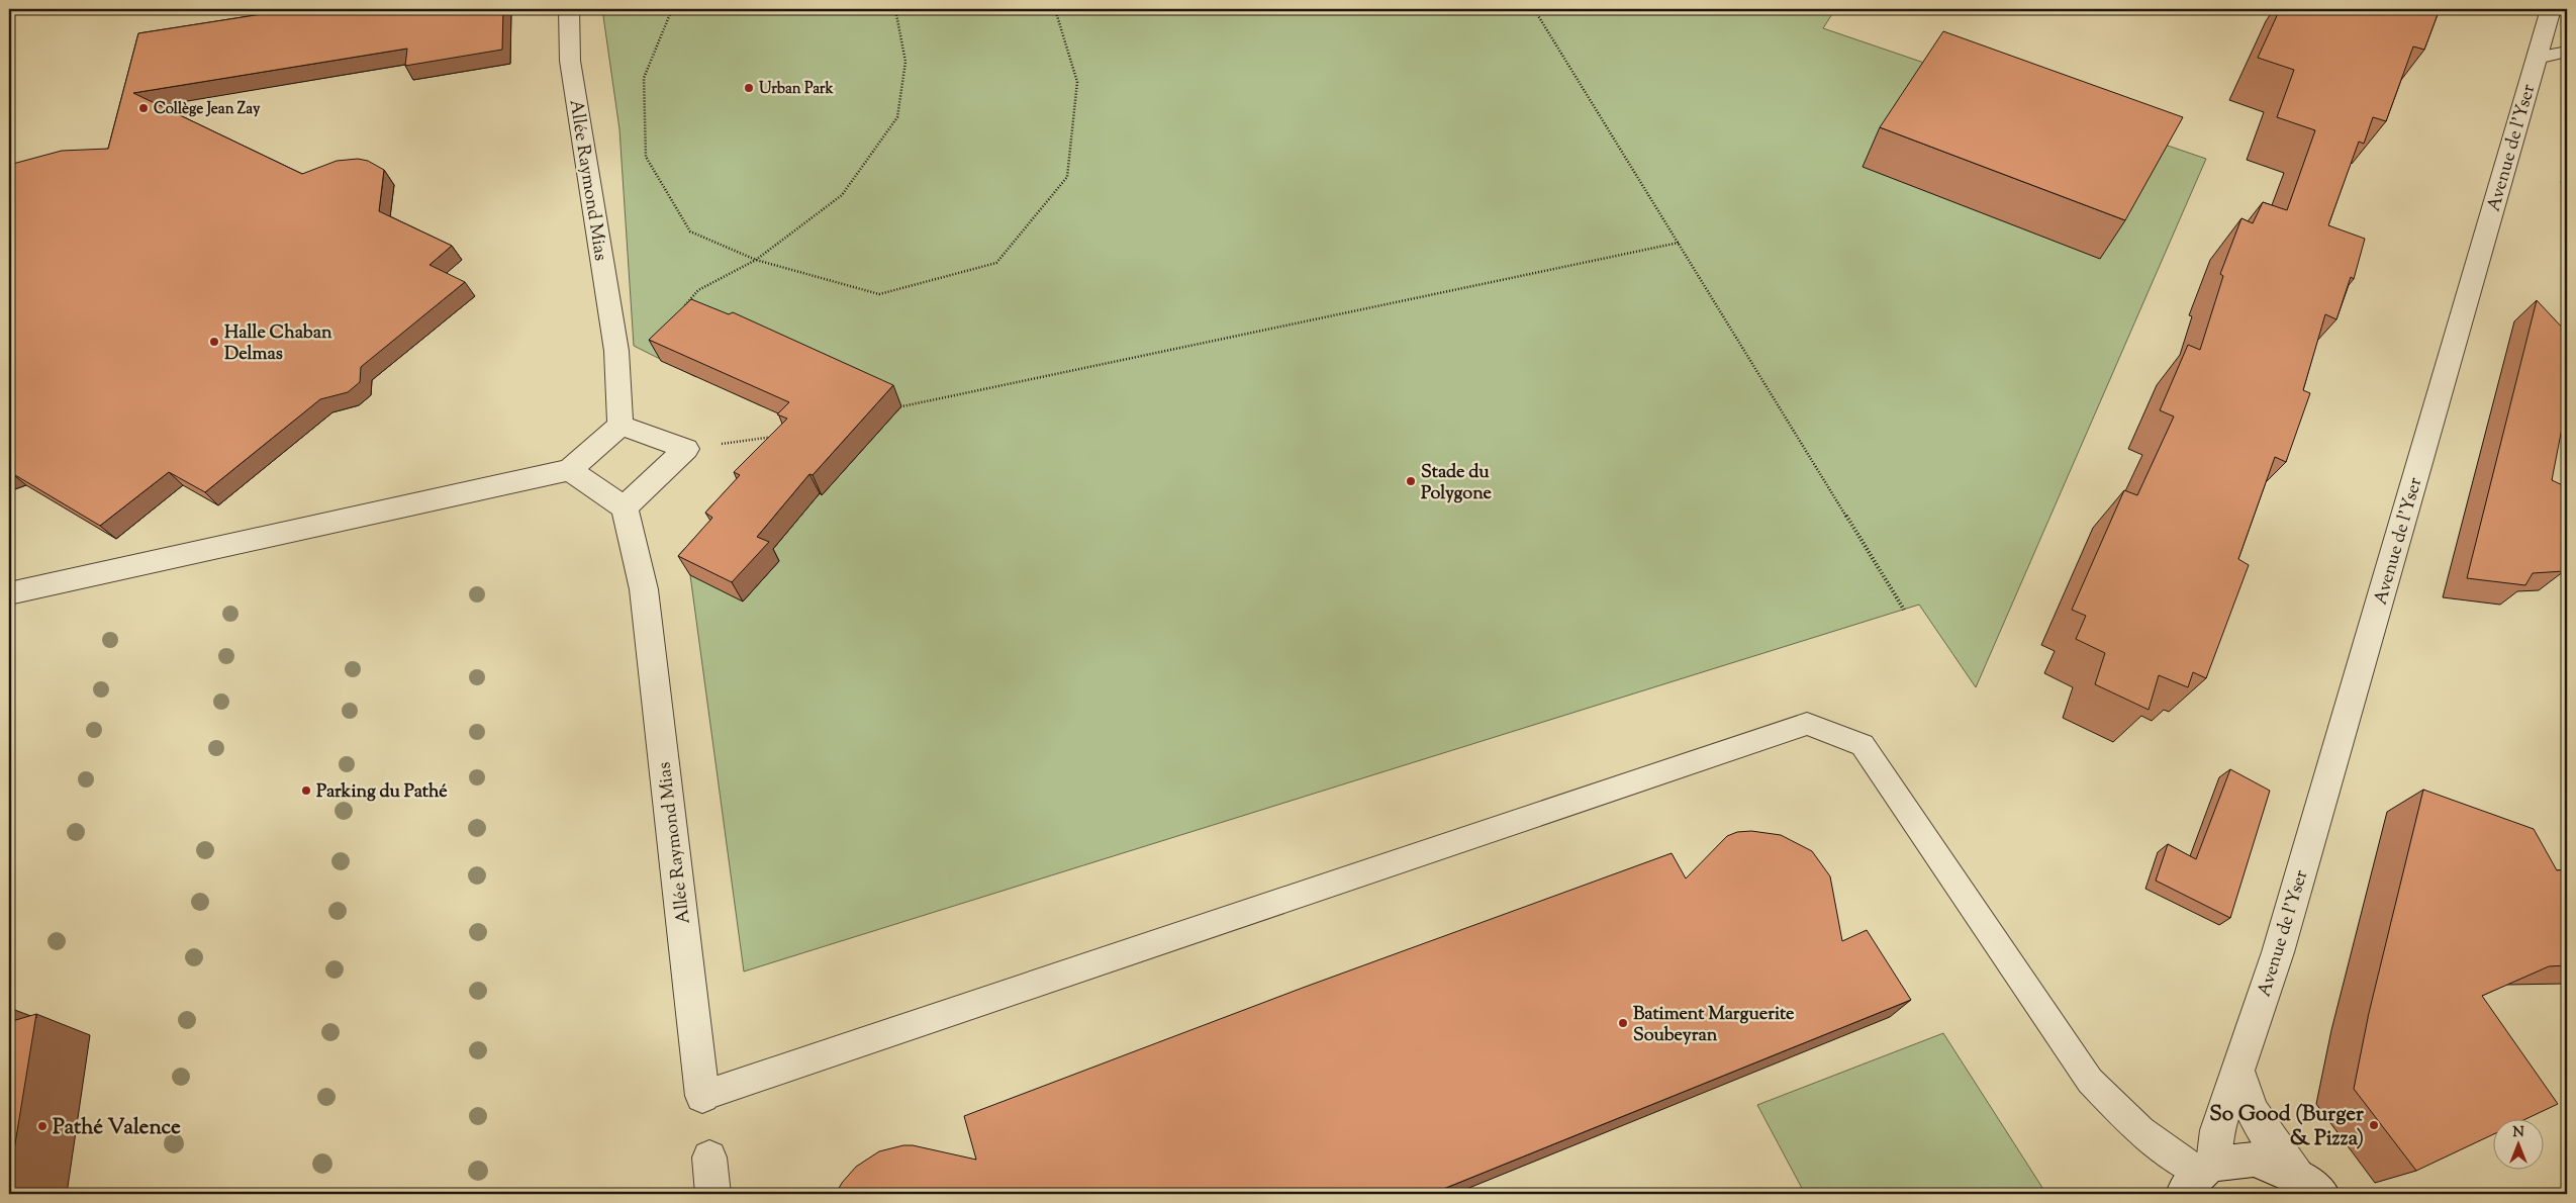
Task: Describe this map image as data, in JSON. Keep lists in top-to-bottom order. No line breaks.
{"streets":{"street":["Avenue de l'Yser","Allée Raymond Mias"]},"places":["Urban Park","Collège Jean Zay","Halle Chaban Delmas","Stade du Polygone","Parking du Pathé","Batiment Marguerite Soubeyran","So Good (Burger & Pizza)","Pathé Valence"],"north":"top"}
